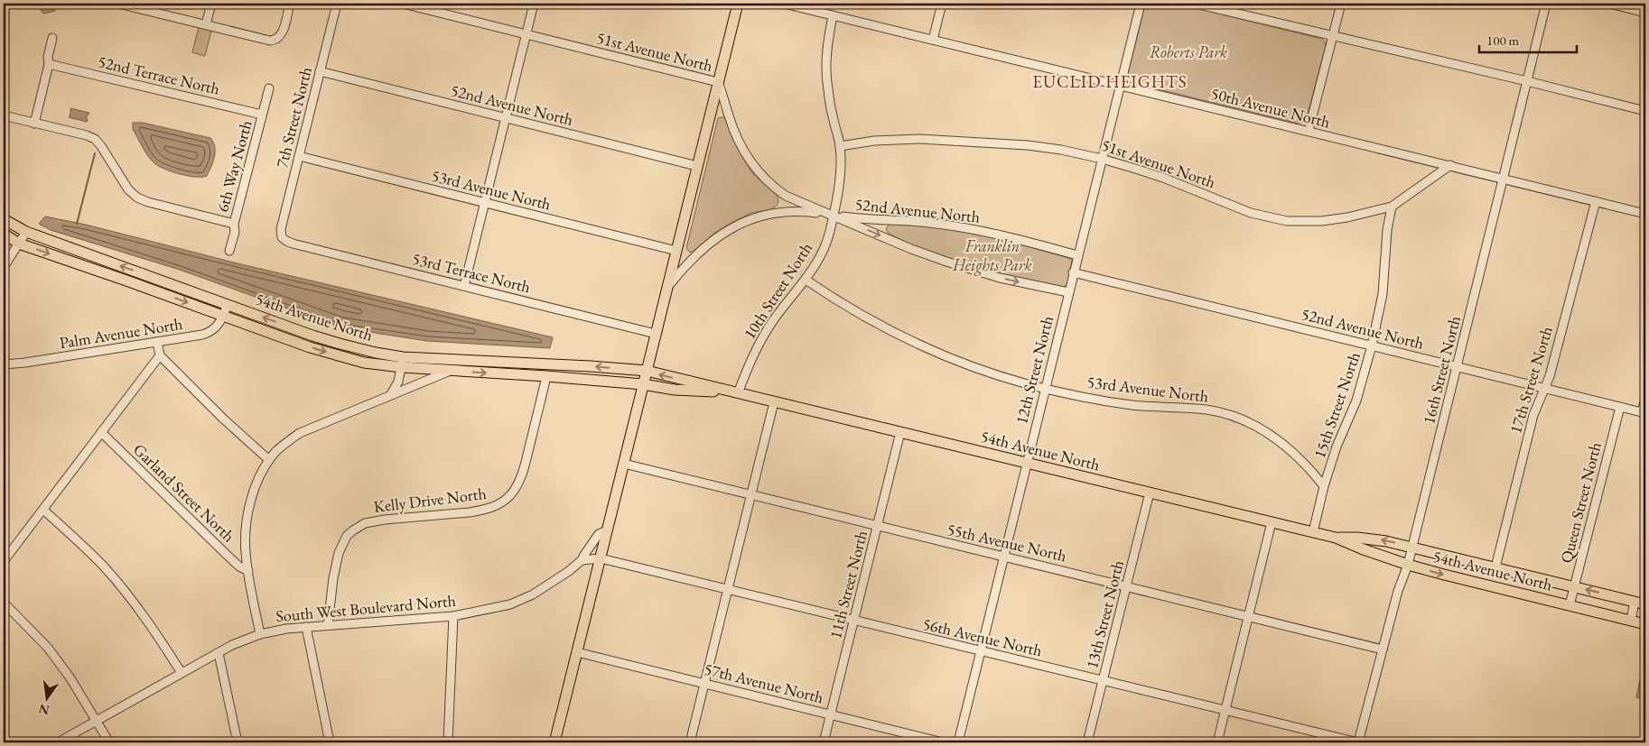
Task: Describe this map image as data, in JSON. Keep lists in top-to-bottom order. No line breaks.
{"streets":{"main road":["54th Avenue North"],"street":["51st Avenue North","52nd Terrace North","52nd Avenue North","50th Avenue North","7th Street North","6th Way North","53rd Avenue North","53rd Terrace North","10th Street North","Palm Avenue North","12th Street North","16th Street North","17th Street North","15th Street North","Garland Street North","Kelly Drive North","Queen Street North","55th Avenue North","11th Street North","South West Boulevard North","13th Street North","56th Avenue North","57th Avenue North"]},"crossings":[["51st Avenue North","52nd Avenue North"],["51st Avenue North","50th Avenue North"],["51st Avenue North","10th Street North"],["51st Avenue North","12th Street North"],["51st Avenue North","15th Street North"],["52nd Terrace North","6th Way North"],["52nd Avenue North","7th Street North"],["52nd Avenue North","10th Street North"],["52nd Avenue North","12th Street North"],["52nd Avenue North","16th Street North"],["52nd Avenue North","17th Street North"],["52nd Avenue North","15th Street North"],["52nd Avenue North","Queen Street North"],["50th Avenue North","10th Street North"],["50th Avenue North","12th Street North"],["50th Avenue North","16th Street North"],["50th Avenue North","17th Street North"],["7th Street North","53rd Avenue North"],["7th Street North","53rd Terrace North"],["53rd Avenue North","10th Street North"],["53rd Avenue North","12th Street North"],["53rd Avenue North","15th Street North"],["10th Street North","54th Avenue North"],["54th Avenue North","Palm Avenue North"],["54th Avenue North","12th Street North"],["54th Avenue North","16th Street North"],["54th Avenue North","17th Street North"],["54th Avenue North","15th Street North"],["54th Avenue North","Kelly Drive North"],["54th Avenue North","Queen Street North"],["54th Avenue North","11th Street North"],["54th Avenue North","13th Street North"],["12th Street North","55th Avenue North"],["12th Street North","56th Avenue North"],["16th Street North","55th Avenue North"],["16th Street North","56th Avenue North"],["Kelly Drive North","South West Boulevard North"],["55th Avenue North","11th Street North"],["55th Avenue North","13th Street North"],["11th Street North","56th Avenue North"],["11th Street North","57th Avenue North"],["13th Street North","56th Avenue North"]],"districts":["EUCLID HEIGHTS"],"parks":["Roberts Park","Franklin Heights Park"],"scale_bar":"100 m","north":"bottom"}
